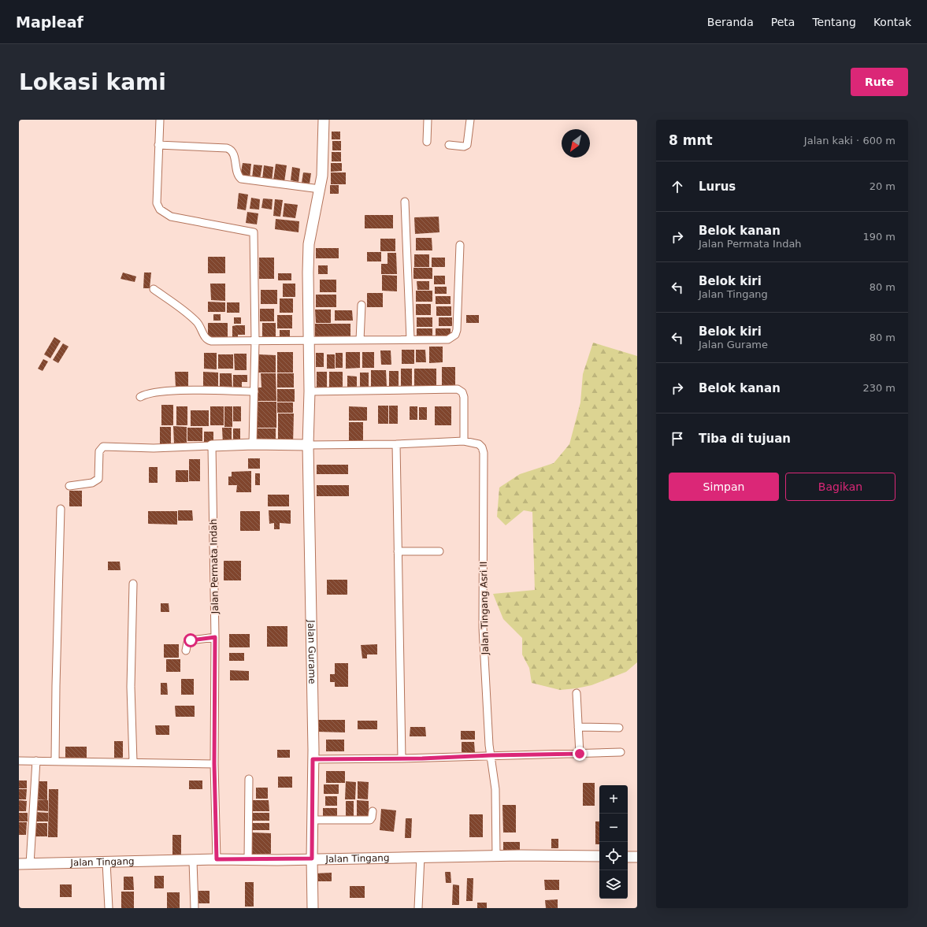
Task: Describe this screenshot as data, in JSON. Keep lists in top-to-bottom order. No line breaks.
{"streets":{"street":["Jalan Permata Indah","Jalan Tingang Asri II","Jalan Gurame","Jalan Tingang"]},"crossings":[["Jalan Permata Indah","Jalan Tingang"],["Jalan Tingang Asri II","Jalan Gurame"],["Jalan Tingang Asri II","Jalan Tingang"],["Jalan Gurame","Jalan Tingang"]],"north":"bottom left","page":{"header":"Mapleaf","nav":["Beranda","Peta","Tentang","Kontak"],"buttons":["Rute",["Simpan","Bagikan"]],"title":"Lokasi kami","heading":["8 mnt","Jalan kaki · 600 m"],"list":[["Lurus","20 m"],["Belok kanan","Jalan Permata Indah","190 m"],["Belok kiri","Jalan Tingang","80 m"],["Belok kiri","Jalan Gurame","80 m"],["Belok kanan","230 m"],"Tiba di tujuan"],"map_buttons":["+","−"]}}
